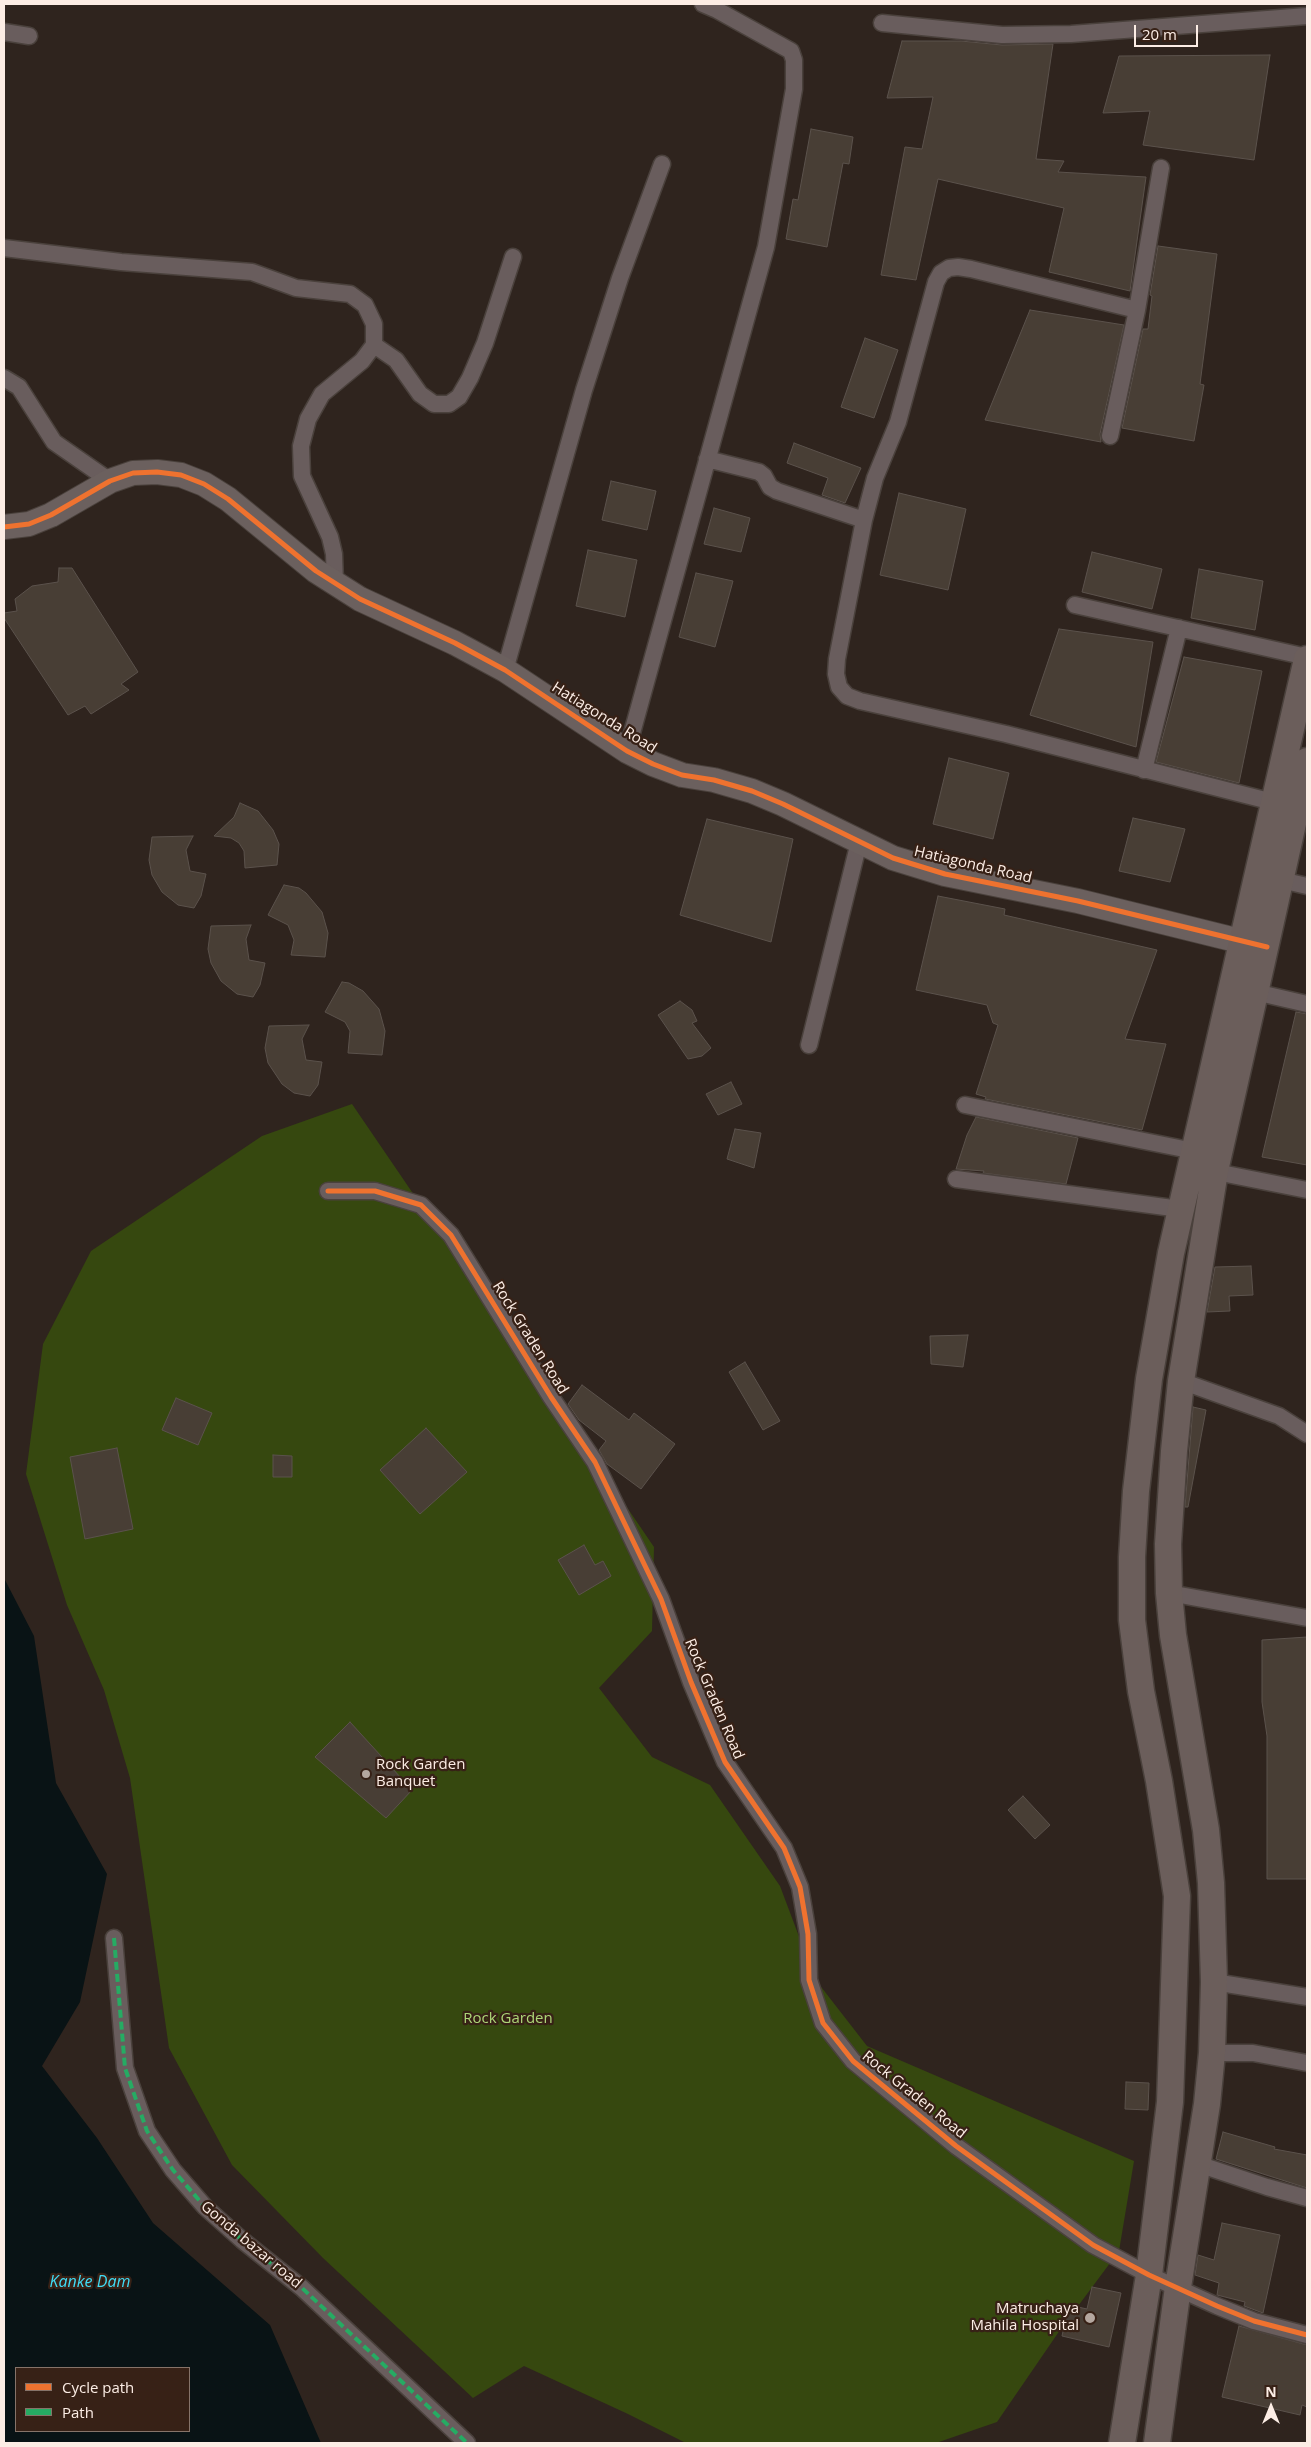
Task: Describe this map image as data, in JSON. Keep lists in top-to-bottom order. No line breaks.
{"streets":{"street":["Hatiagonda Road","Rock Graden Road","Gonda bazar road"]},"water":["Kanke Dam"],"parks":["Rock Garden"],"places":["Rock Garden Banquet","Matruchaya Mahila Hospital"],"legend":["Cycle path","Path"],"scale_bar":"20 m","north":"top"}
